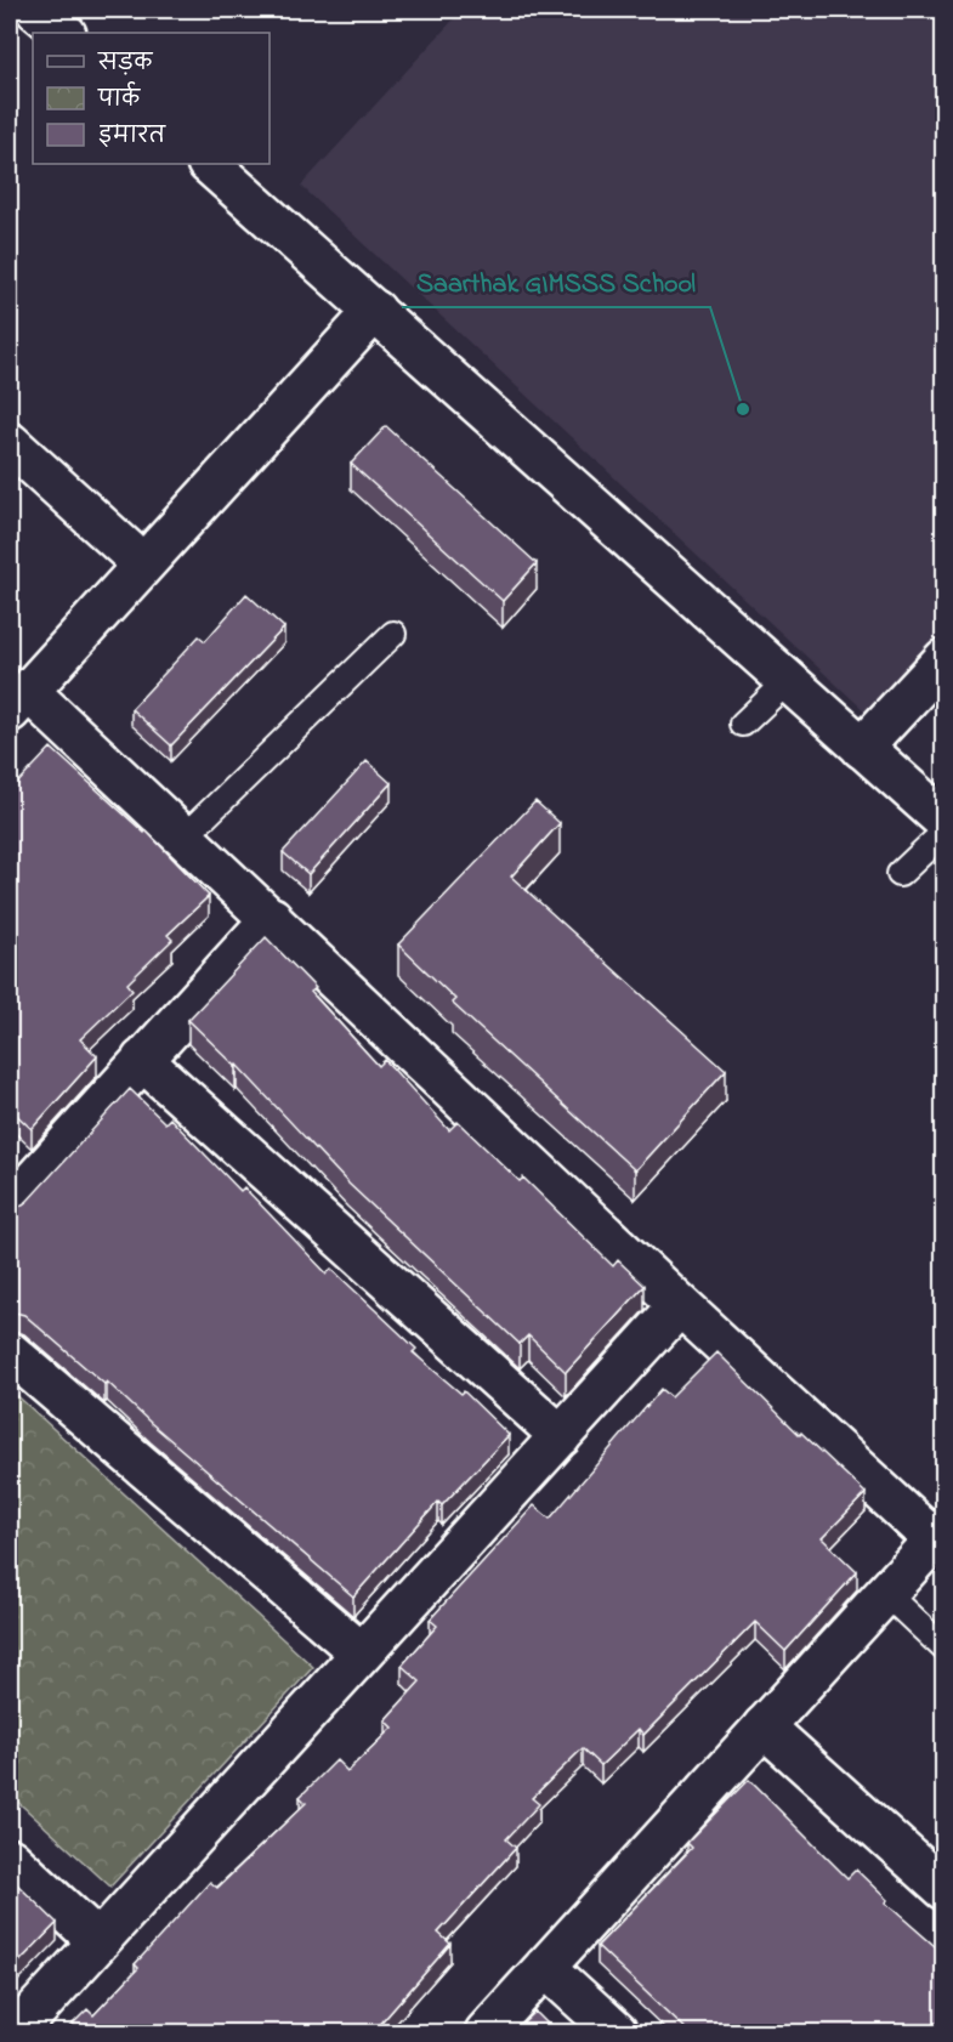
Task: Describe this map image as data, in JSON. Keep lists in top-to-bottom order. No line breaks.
{"places":["Saarthak GIMSSS School"],"legend":["सड़क","पार्क","इमारत"]}
